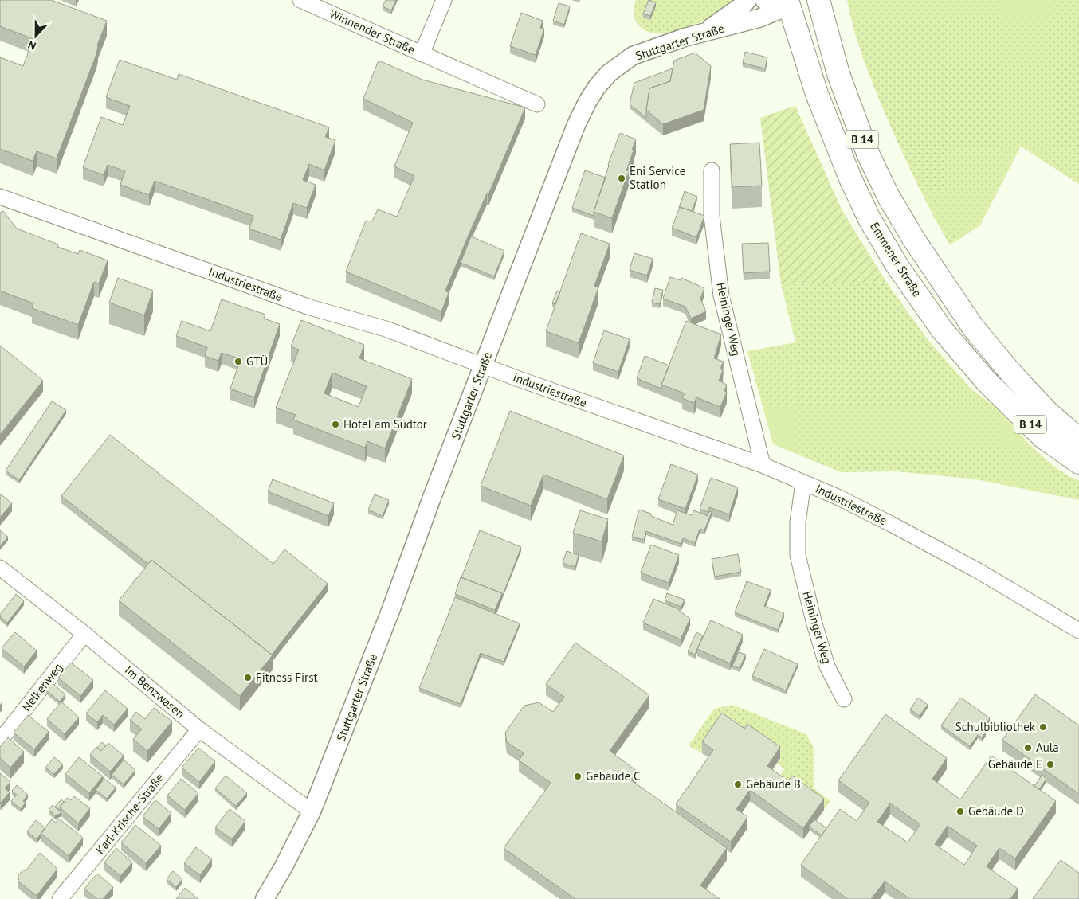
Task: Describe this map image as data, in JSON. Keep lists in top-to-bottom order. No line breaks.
{"streets":{"main road":["B 14","Emmener Straße"],"street":["Winnender Straße","Stuttgarter Straße","Industriestraße","Heininger Weg","Nelkenweg","Im Benzwasen","Karl-Krische-Straße"]},"crossings":[["Stuttgarter Straße","Emmener Straße"],["Stuttgarter Straße","Industriestraße"],["Stuttgarter Straße","Im Benzwasen"],["Industriestraße","Heininger Weg"],["Nelkenweg","Im Benzwasen"],["Im Benzwasen","Karl-Krische-Straße"]],"places":["Eni Service Station","GTÜ","Hotel am Südtor","Fitness First","Schulbibliothek","Aula","Gebäude E","Gebäude C","Gebäude B","Gebäude D"],"north":"bottom"}
